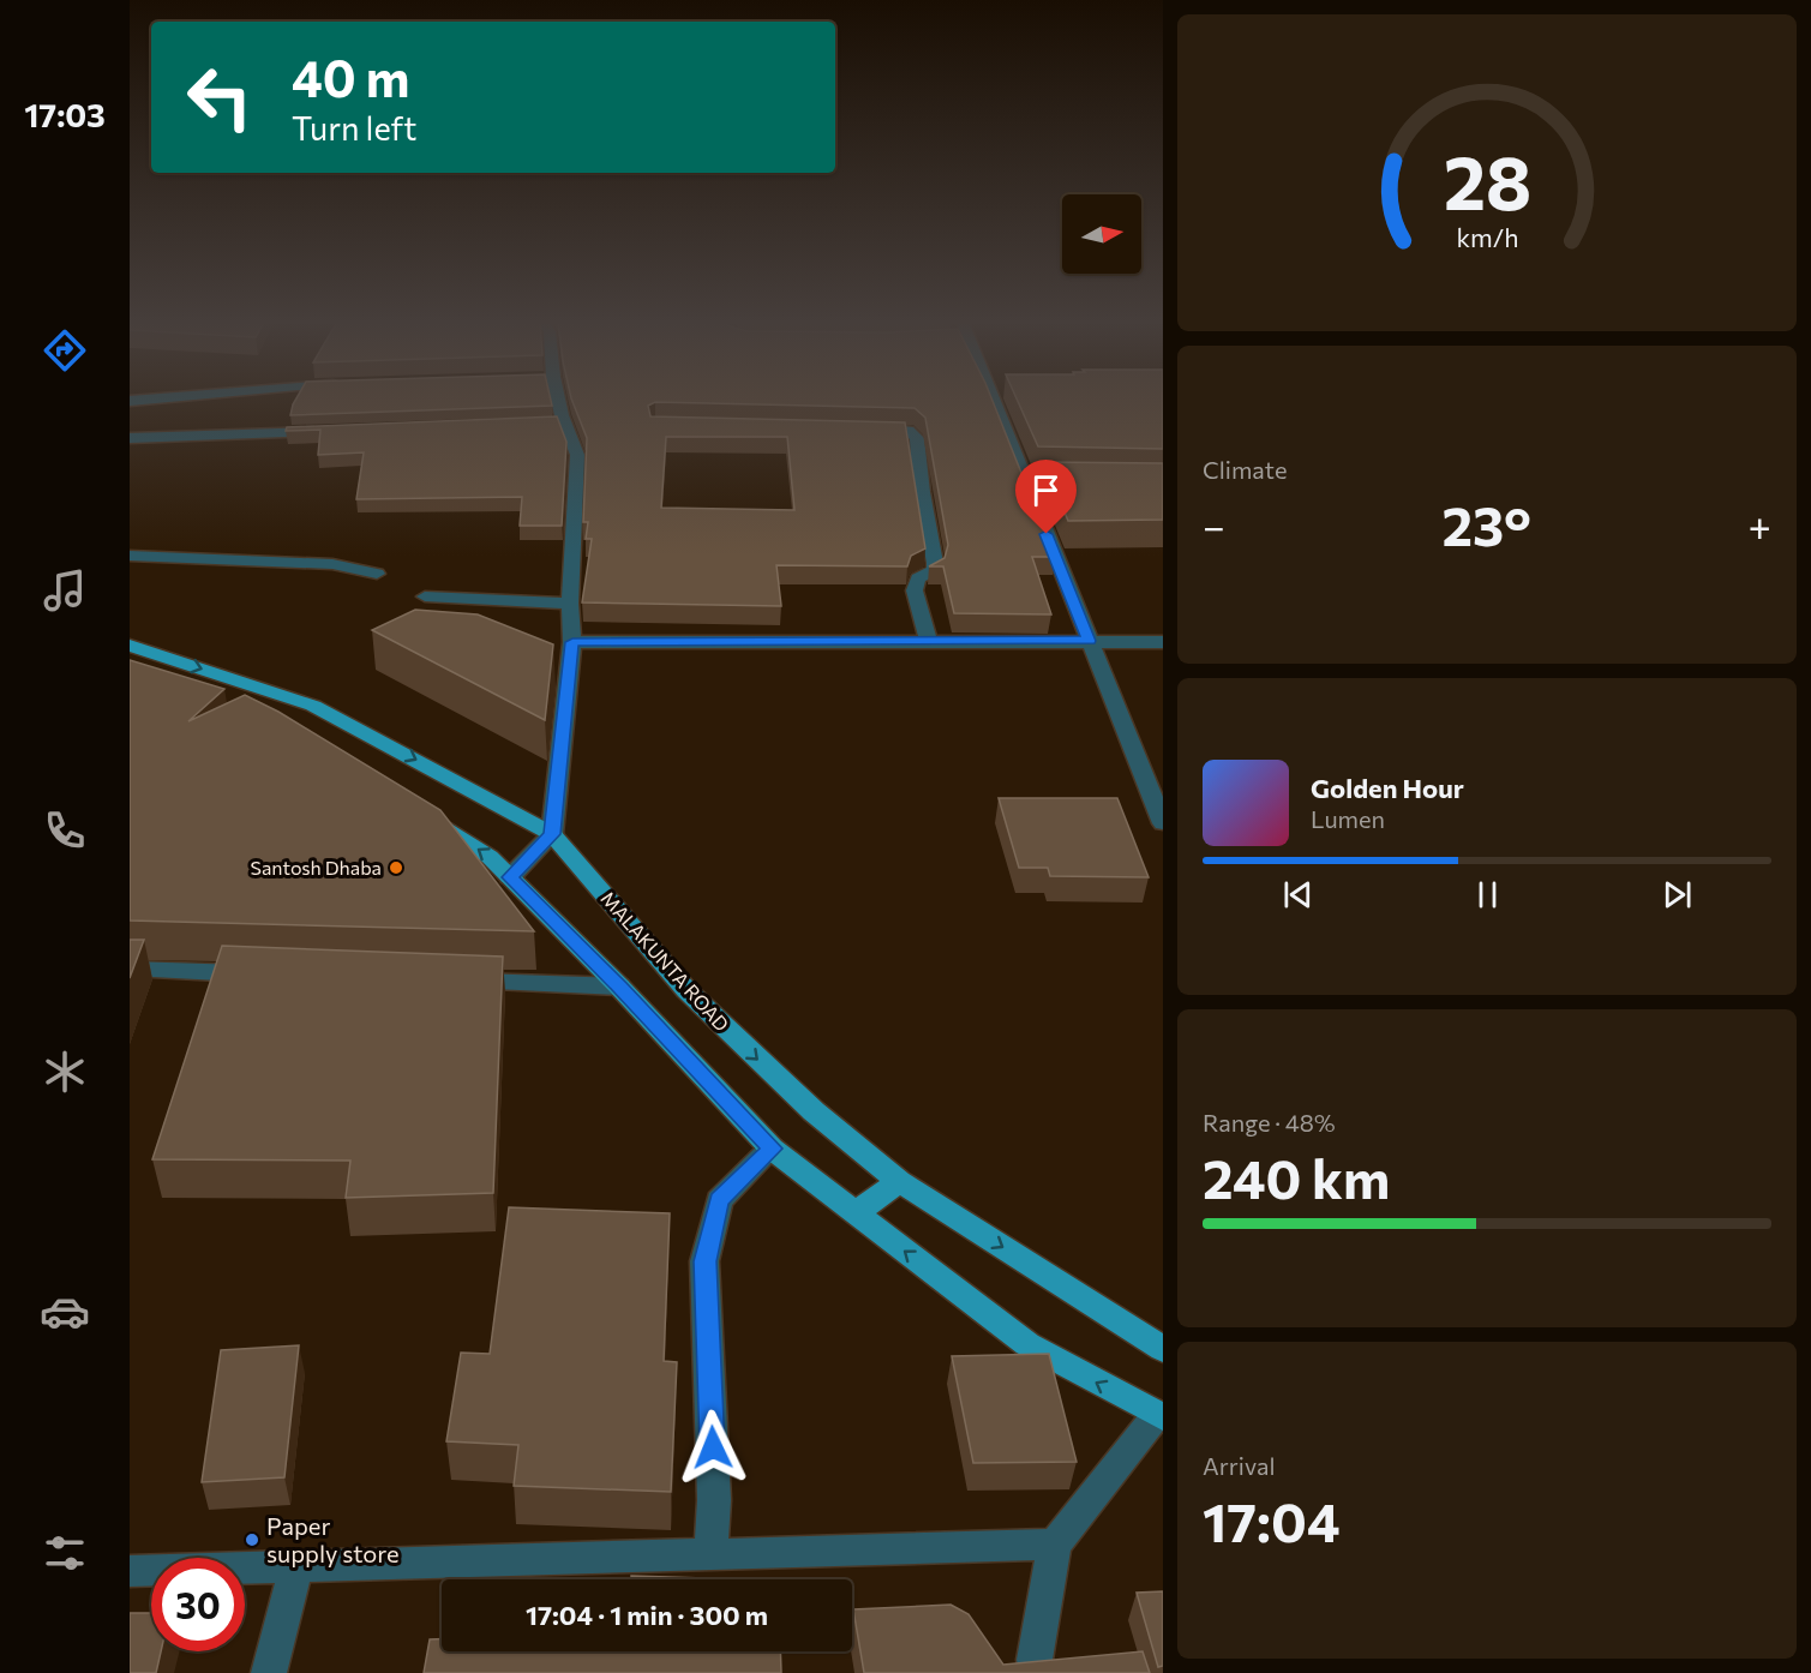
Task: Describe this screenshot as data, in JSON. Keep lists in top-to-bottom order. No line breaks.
{"streets":{"main road":["MALAKUNTA ROAD"]},"places":["Santosh Dhaba","Paper supply store"],"north":"right","page":{"tabs":"17:03","turn":["40 m","Turn left"],"tile":["Climate",["Range · 48%","240 km"],["Arrival","17:04"]],"heat":["−","23°","+"],"song":["Golden Hour","Lumen"],"limit":"30","trip":"17:04 · 1 min · 300 m","gauge":["28","km/h"]}}
